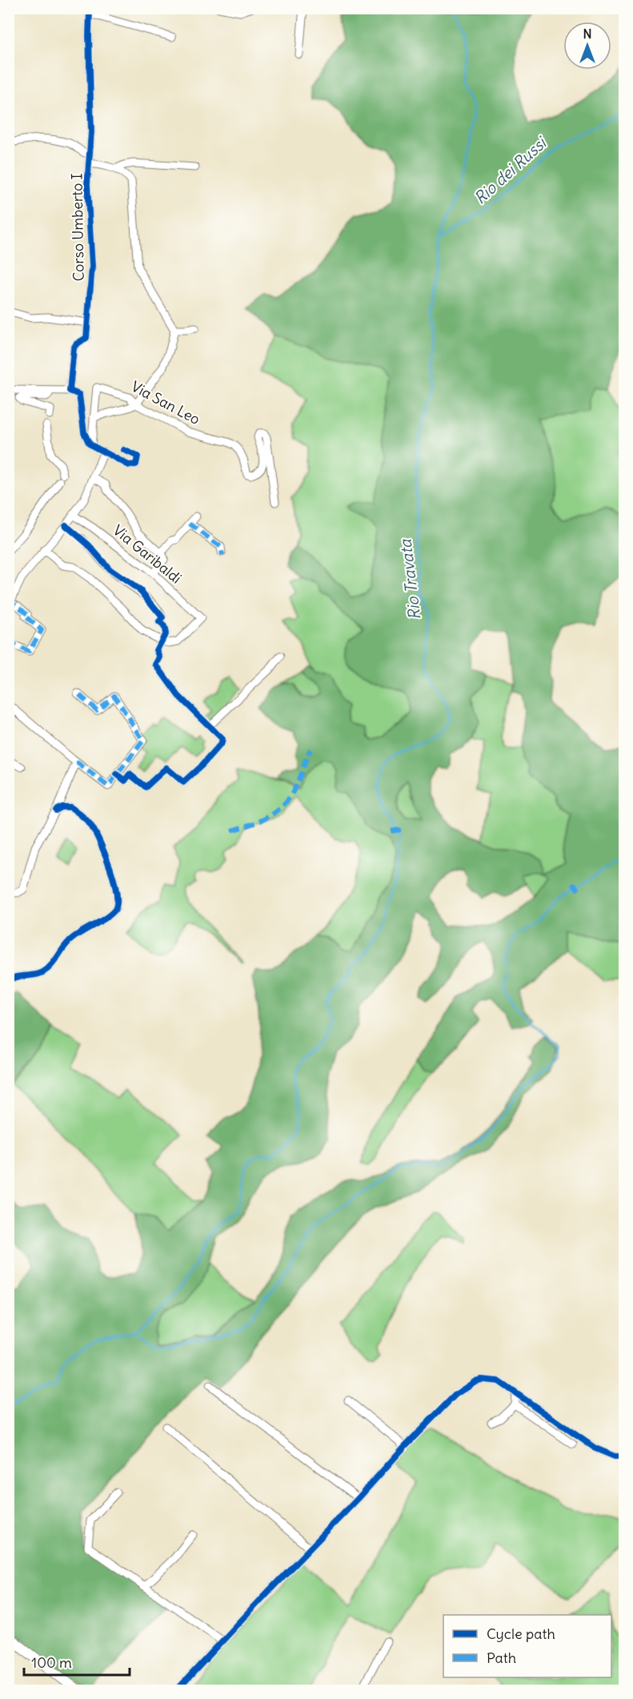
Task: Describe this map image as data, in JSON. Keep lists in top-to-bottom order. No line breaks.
{"streets":{"street":["Corso Umberto I","Via San Leo","Via Garibaldi"]},"water":["Rio dei Russi","Rio Travata"],"legend":["Cycle path","Path"],"scale_bar":"100 m","north":"top"}
